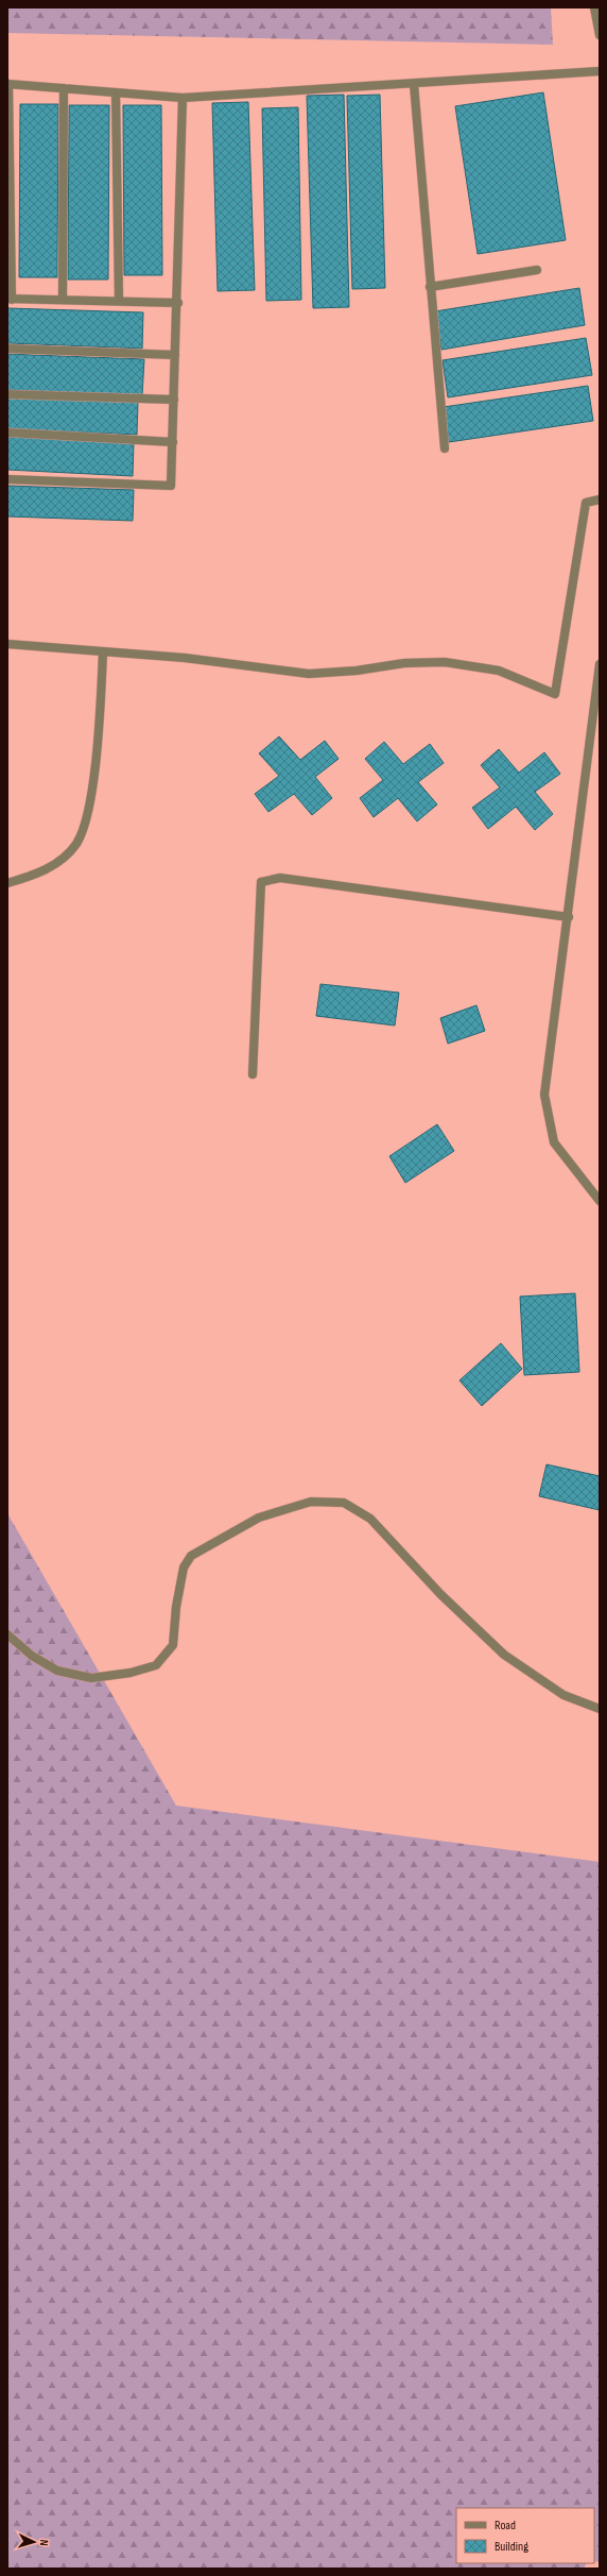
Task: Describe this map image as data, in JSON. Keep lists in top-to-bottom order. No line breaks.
{"legend":["Road","Building"],"north":"right"}
